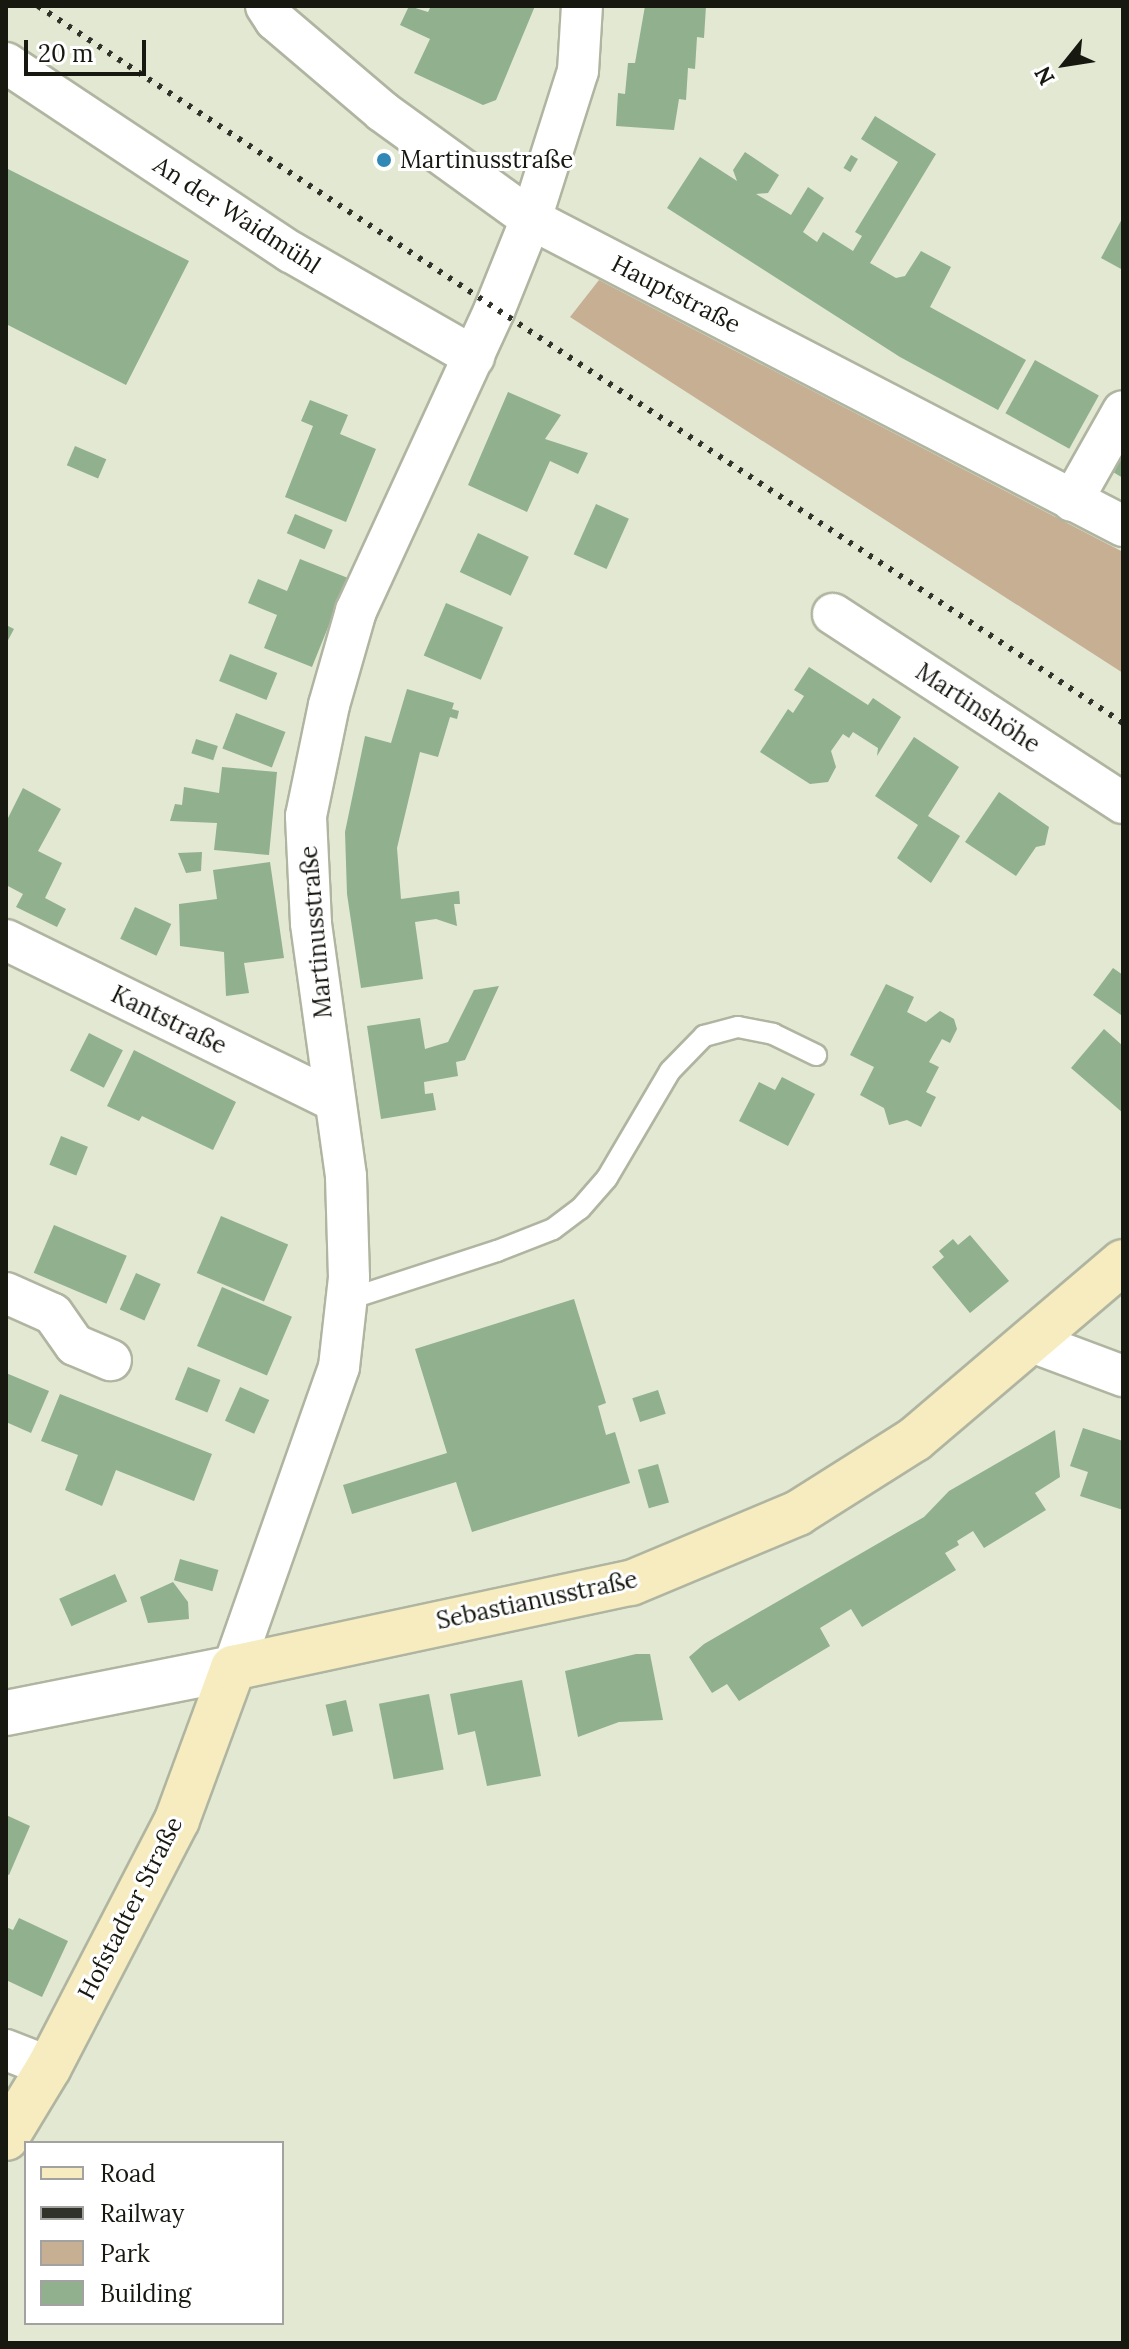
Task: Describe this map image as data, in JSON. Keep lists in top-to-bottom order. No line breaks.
{"streets":{"main road":["Sebastianusstraße","Hofstadter Straße"],"street":["An der Waidmühl","Hauptstraße","Martinshöhe","Martinusstraße","Kantstraße"]},"crossings":[["An der Waidmühl","Martinusstraße"],["Hauptstraße","Martinusstraße"],["Martinusstraße","Kantstraße"],["Martinusstraße","Sebastianusstraße"],["Martinusstraße","Hofstadter Straße"],["Sebastianusstraße","Hofstadter Straße"]],"places":["Martinusstraße"],"legend":["Road","Railway","Park","Building"],"scale_bar":"20 m","north":"bottom left"}
